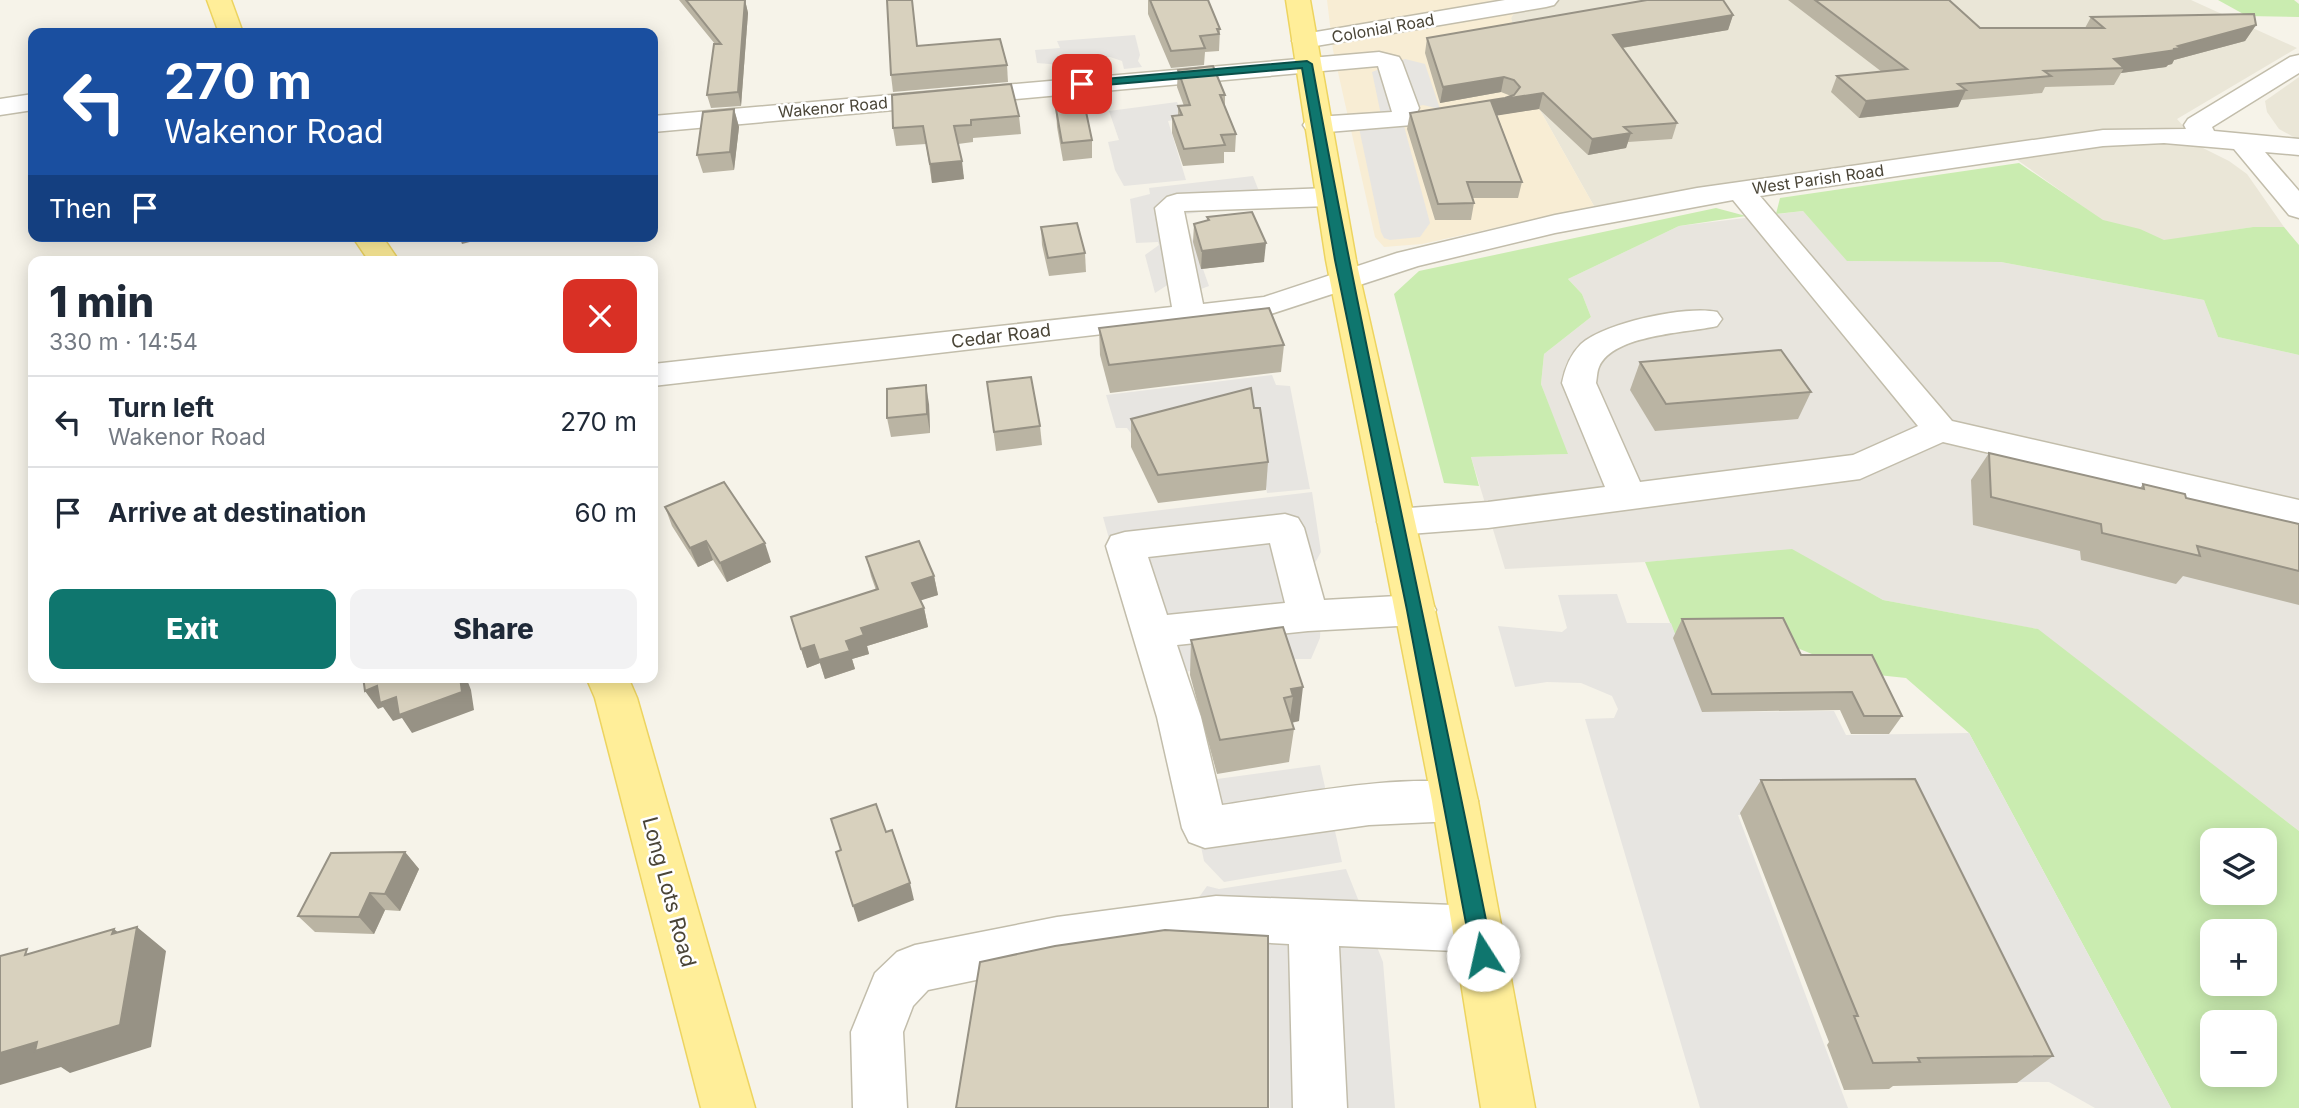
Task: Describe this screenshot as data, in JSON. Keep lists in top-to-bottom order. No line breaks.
{"streets":{"main road":["Long Lots Road"],"street":["Colonial Road","Wakenor Road","West Parish Road","Cedar Road"]},"crossings":[["Colonial Road","Wakenor Road"],["West Parish Road","Cedar Road"]],"page":{"turn":["270 m","Wakenor Road"],"then":"Then","heading":["1 min","330 m · 14:54"],"list":[{"name":"Turn left","note":"Wakenor Road","value":"270 m"},{"name":"Arrive at destination","value":"60 m"}],"buttons":["Exit","Share"],"map_buttons":["+","−"]}}
